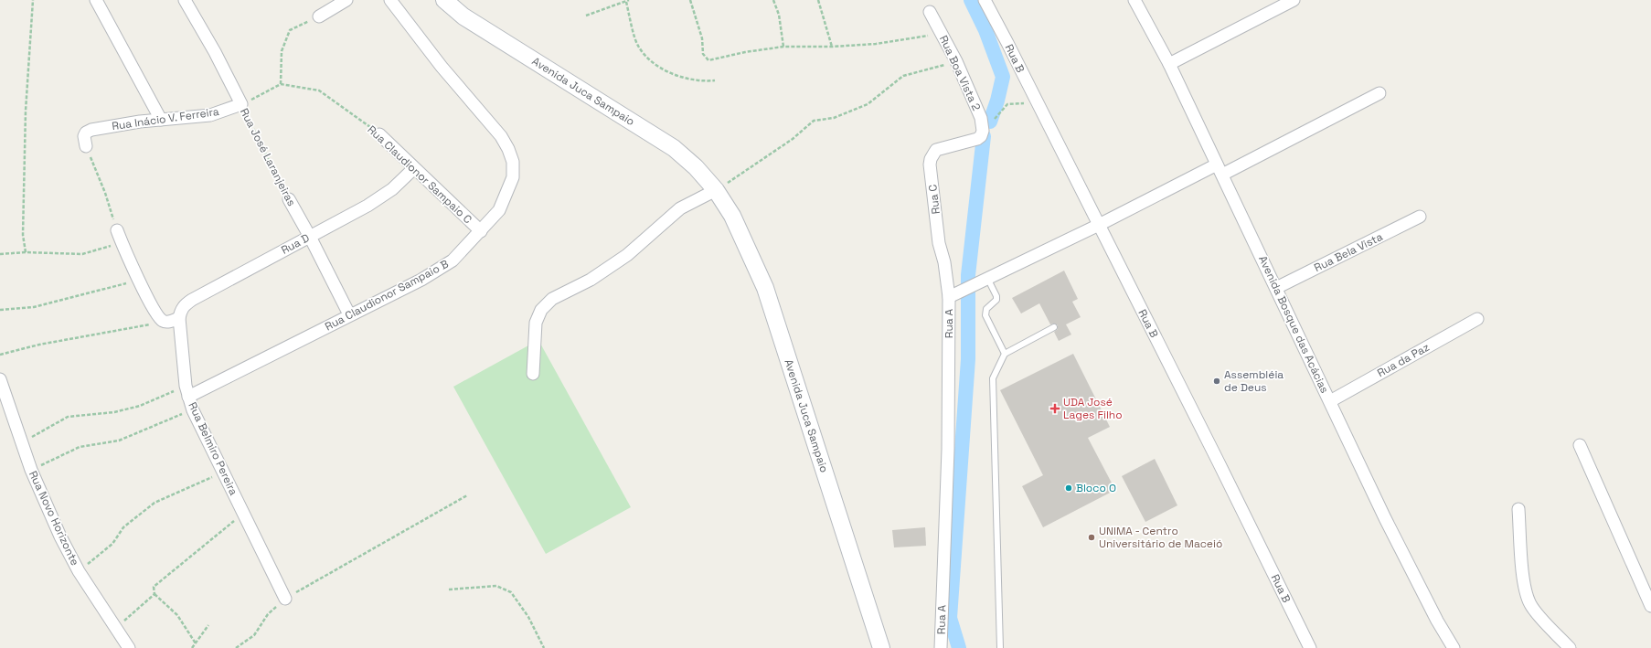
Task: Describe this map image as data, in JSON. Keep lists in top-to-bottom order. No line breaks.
{"streets":{"main road":["Avenida Juca Sampaio"],"street":["Rua B","Rua Boa Vista 2","Rua Inácio V. Ferreira","Rua José Laranjeiras","Rua Claudionor Sampaio C","Rua C","Rua D","Rua Bela Vista","Rua Claudionor Sampaio B","Rua A","Avenida Bosque das Acácias","Rua da Paz","Rua Belmiro Pereira","Rua Novo Horizonte"]},"crossings":[["Rua Boa Vista 2","Rua C"],["Rua Inácio V. Ferreira","Rua José Laranjeiras"],["Rua José Laranjeiras","Rua D"],["Rua José Laranjeiras","Rua Claudionor Sampaio B"],["Rua Claudionor Sampaio C","Rua D"],["Rua Claudionor Sampaio C","Rua Claudionor Sampaio B"],["Rua C","Rua A"],["Rua D","Rua Belmiro Pereira"],["Rua Bela Vista","Avenida Bosque das Acácias"],["Rua Claudionor Sampaio B","Rua Belmiro Pereira"],["Avenida Bosque das Acácias","Rua da Paz"]],"places":{"other":["Assembléia de Deus","Bloco O","UNIMA - Centro Universitário de Maceió"],"health":["UDA José Lages Filho"]}}
